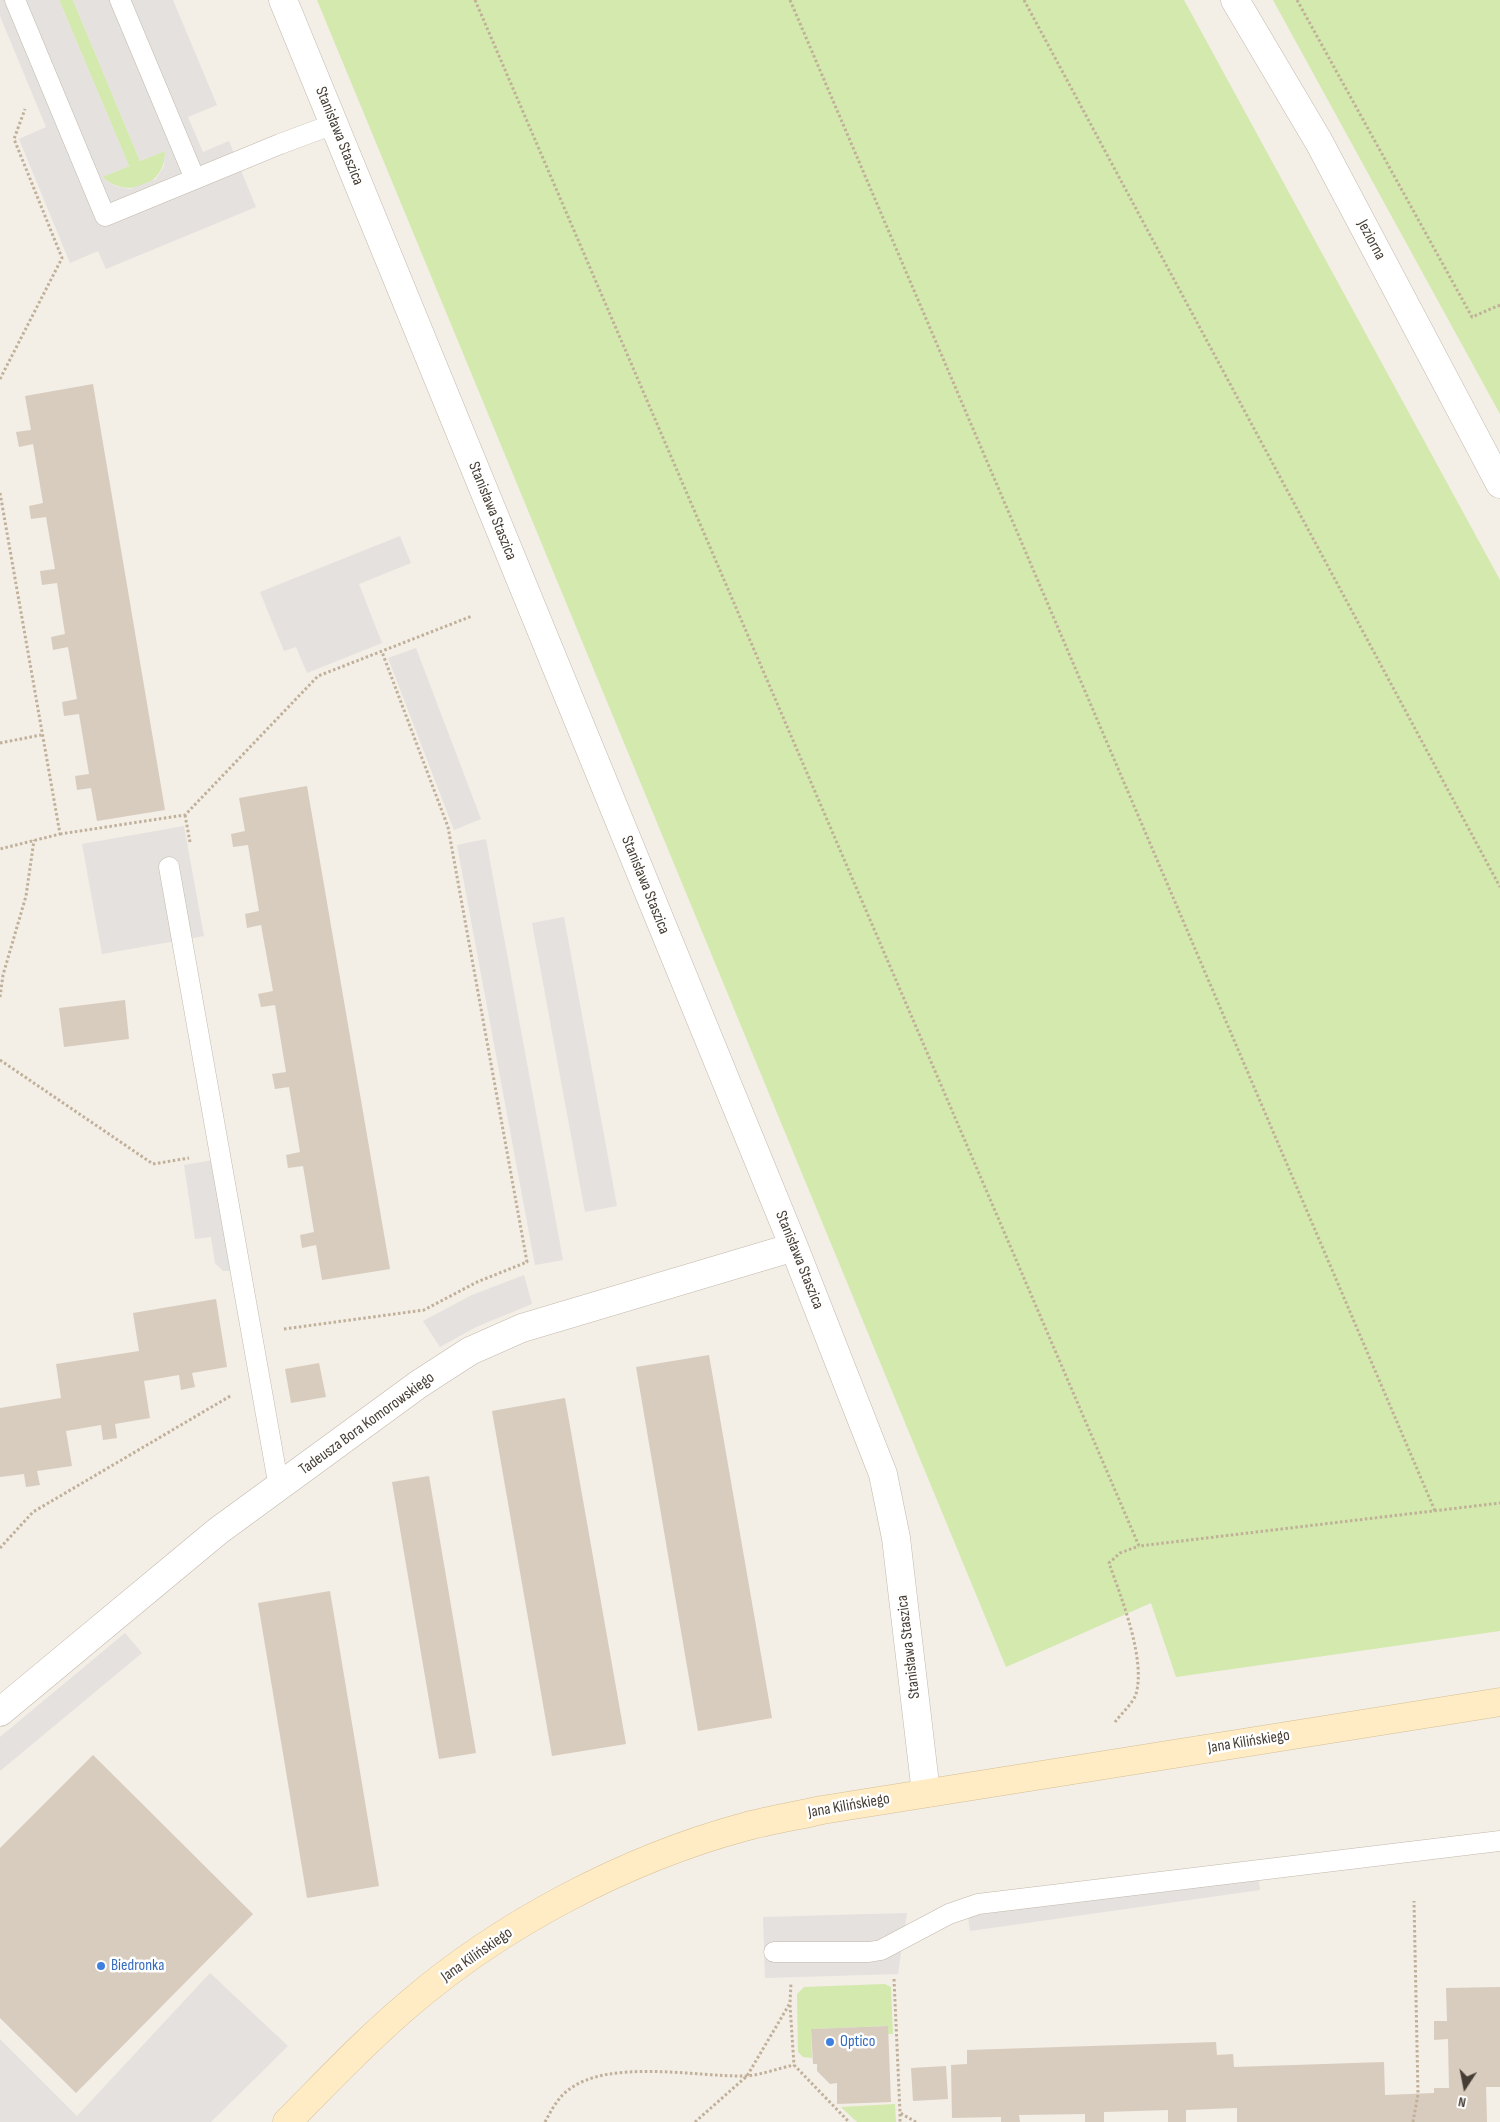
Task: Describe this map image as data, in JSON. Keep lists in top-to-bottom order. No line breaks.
{"streets":{"main road":["Jana Kilińskiego"],"street":["Stanisława Staszica","Jeziorna","Tadeusza Bora Komorowskiego"]},"crossings":[["Stanisława Staszica","Tadeusza Bora Komorowskiego"],["Stanisława Staszica","Jana Kilińskiego"]],"places":["Biedronka","Optico"],"north":"bottom"}
